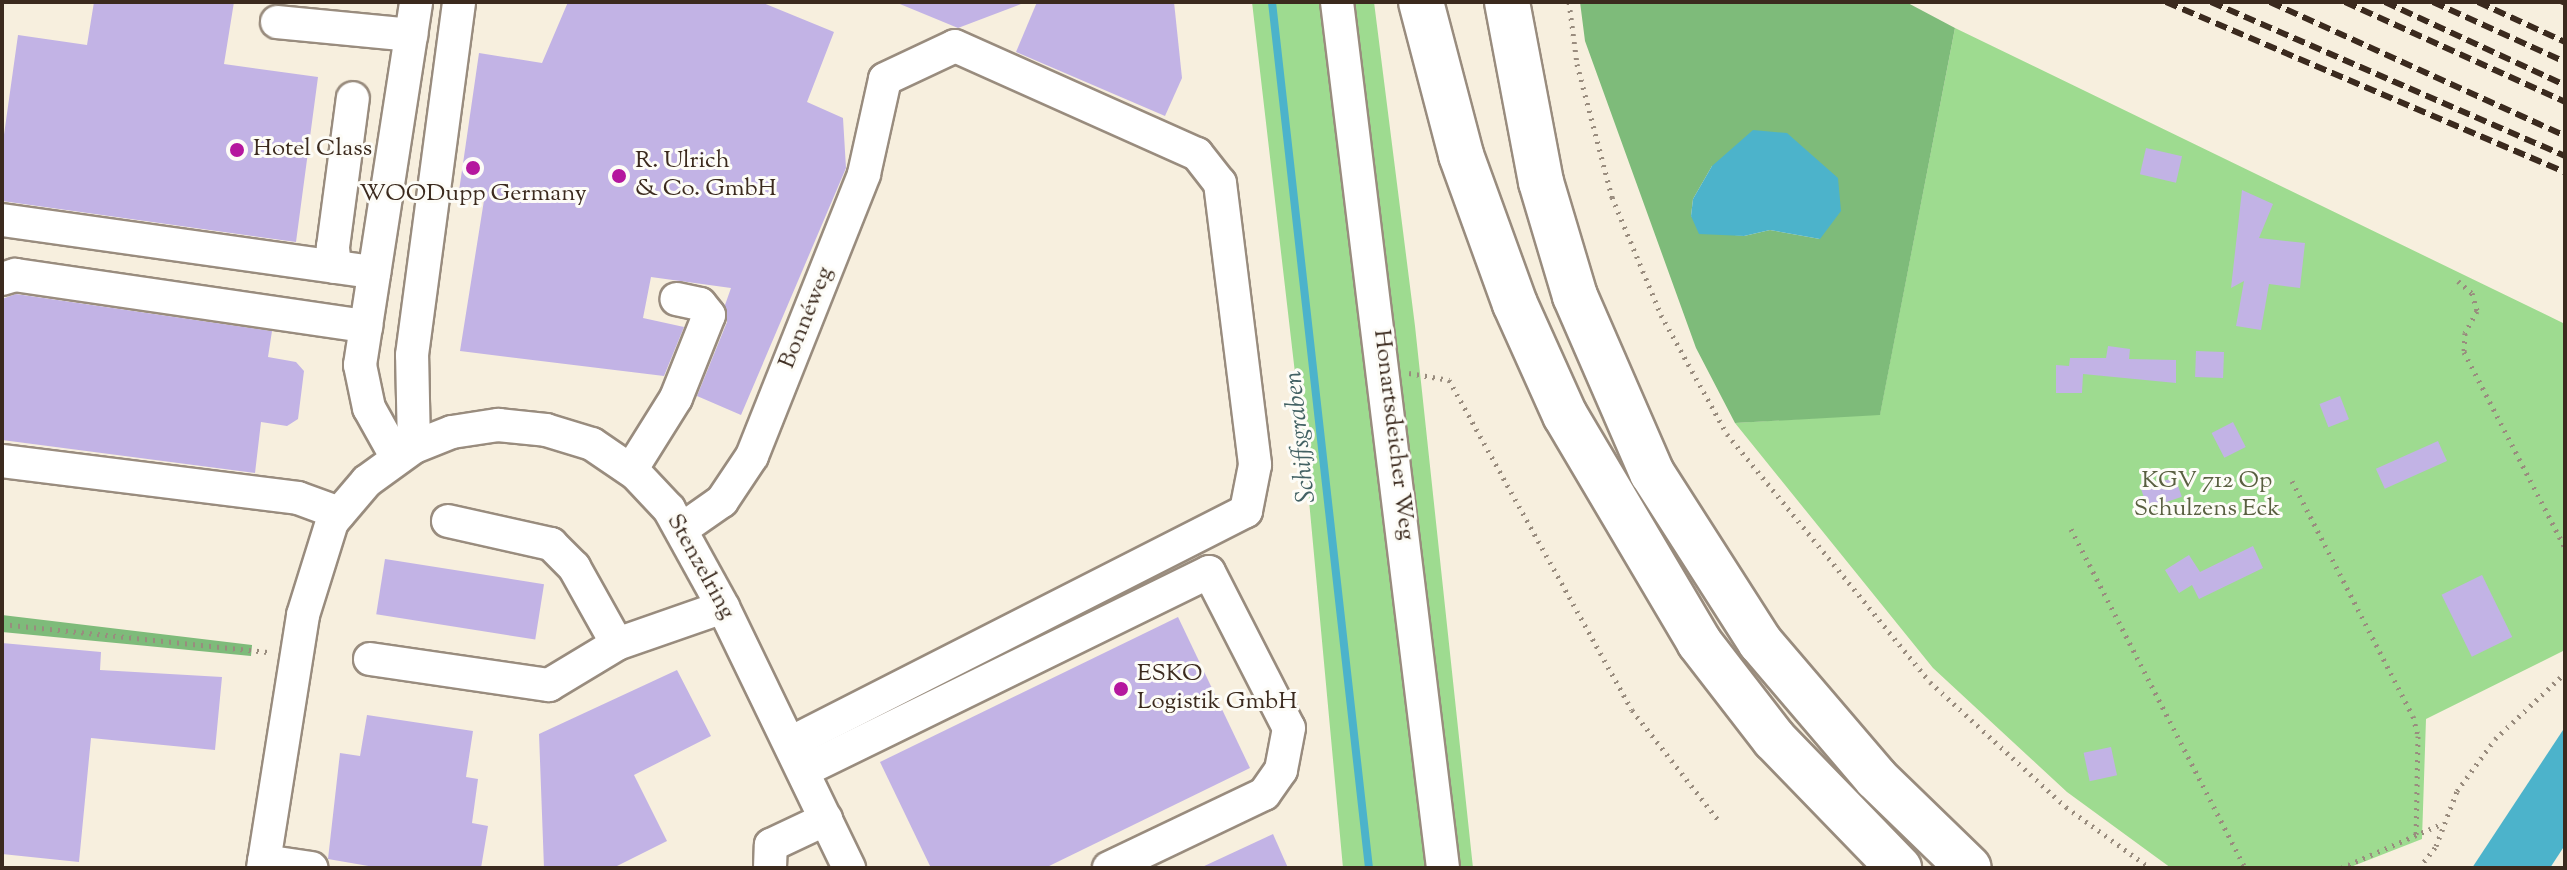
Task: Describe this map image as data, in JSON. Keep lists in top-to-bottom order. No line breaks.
{"streets":{"street":["Bonnéweg","Honartsdeicher Weg","Stenzelring"]},"crossings":[["Bonnéweg","Stenzelring"]],"water":["Schiffsgraben"],"parks":["KGV 712 Op Schulzens Eck"],"places":["Hotel Class","WOODupp Germany","R. Ulrich & Co. GmbH","ESKO Logistik GmbH"]}
